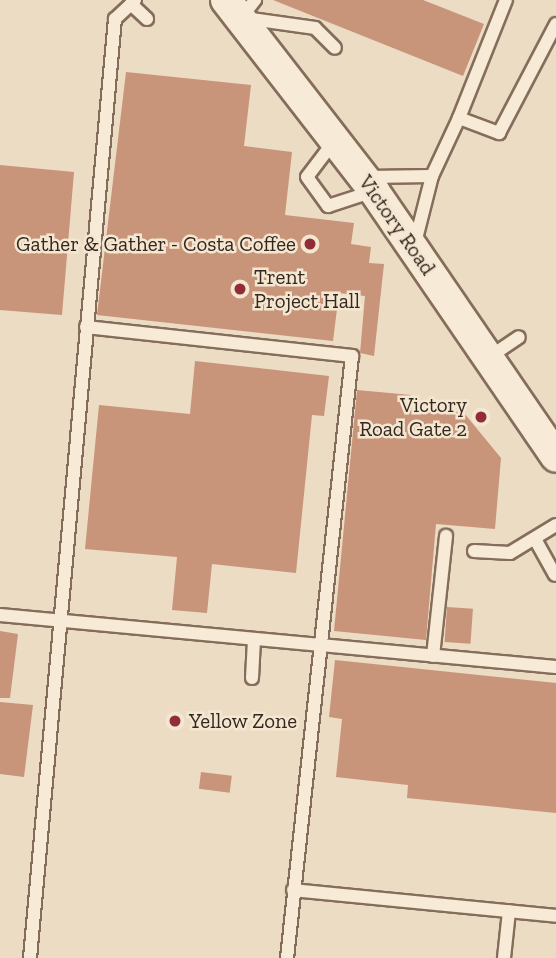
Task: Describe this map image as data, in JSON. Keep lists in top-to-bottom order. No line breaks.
{"streets":{"street":["Victory Road"]},"places":["Gather & Gather - Costa Coffee","Trent Project Hall","Victory Road Gate 2","Yellow Zone"]}
